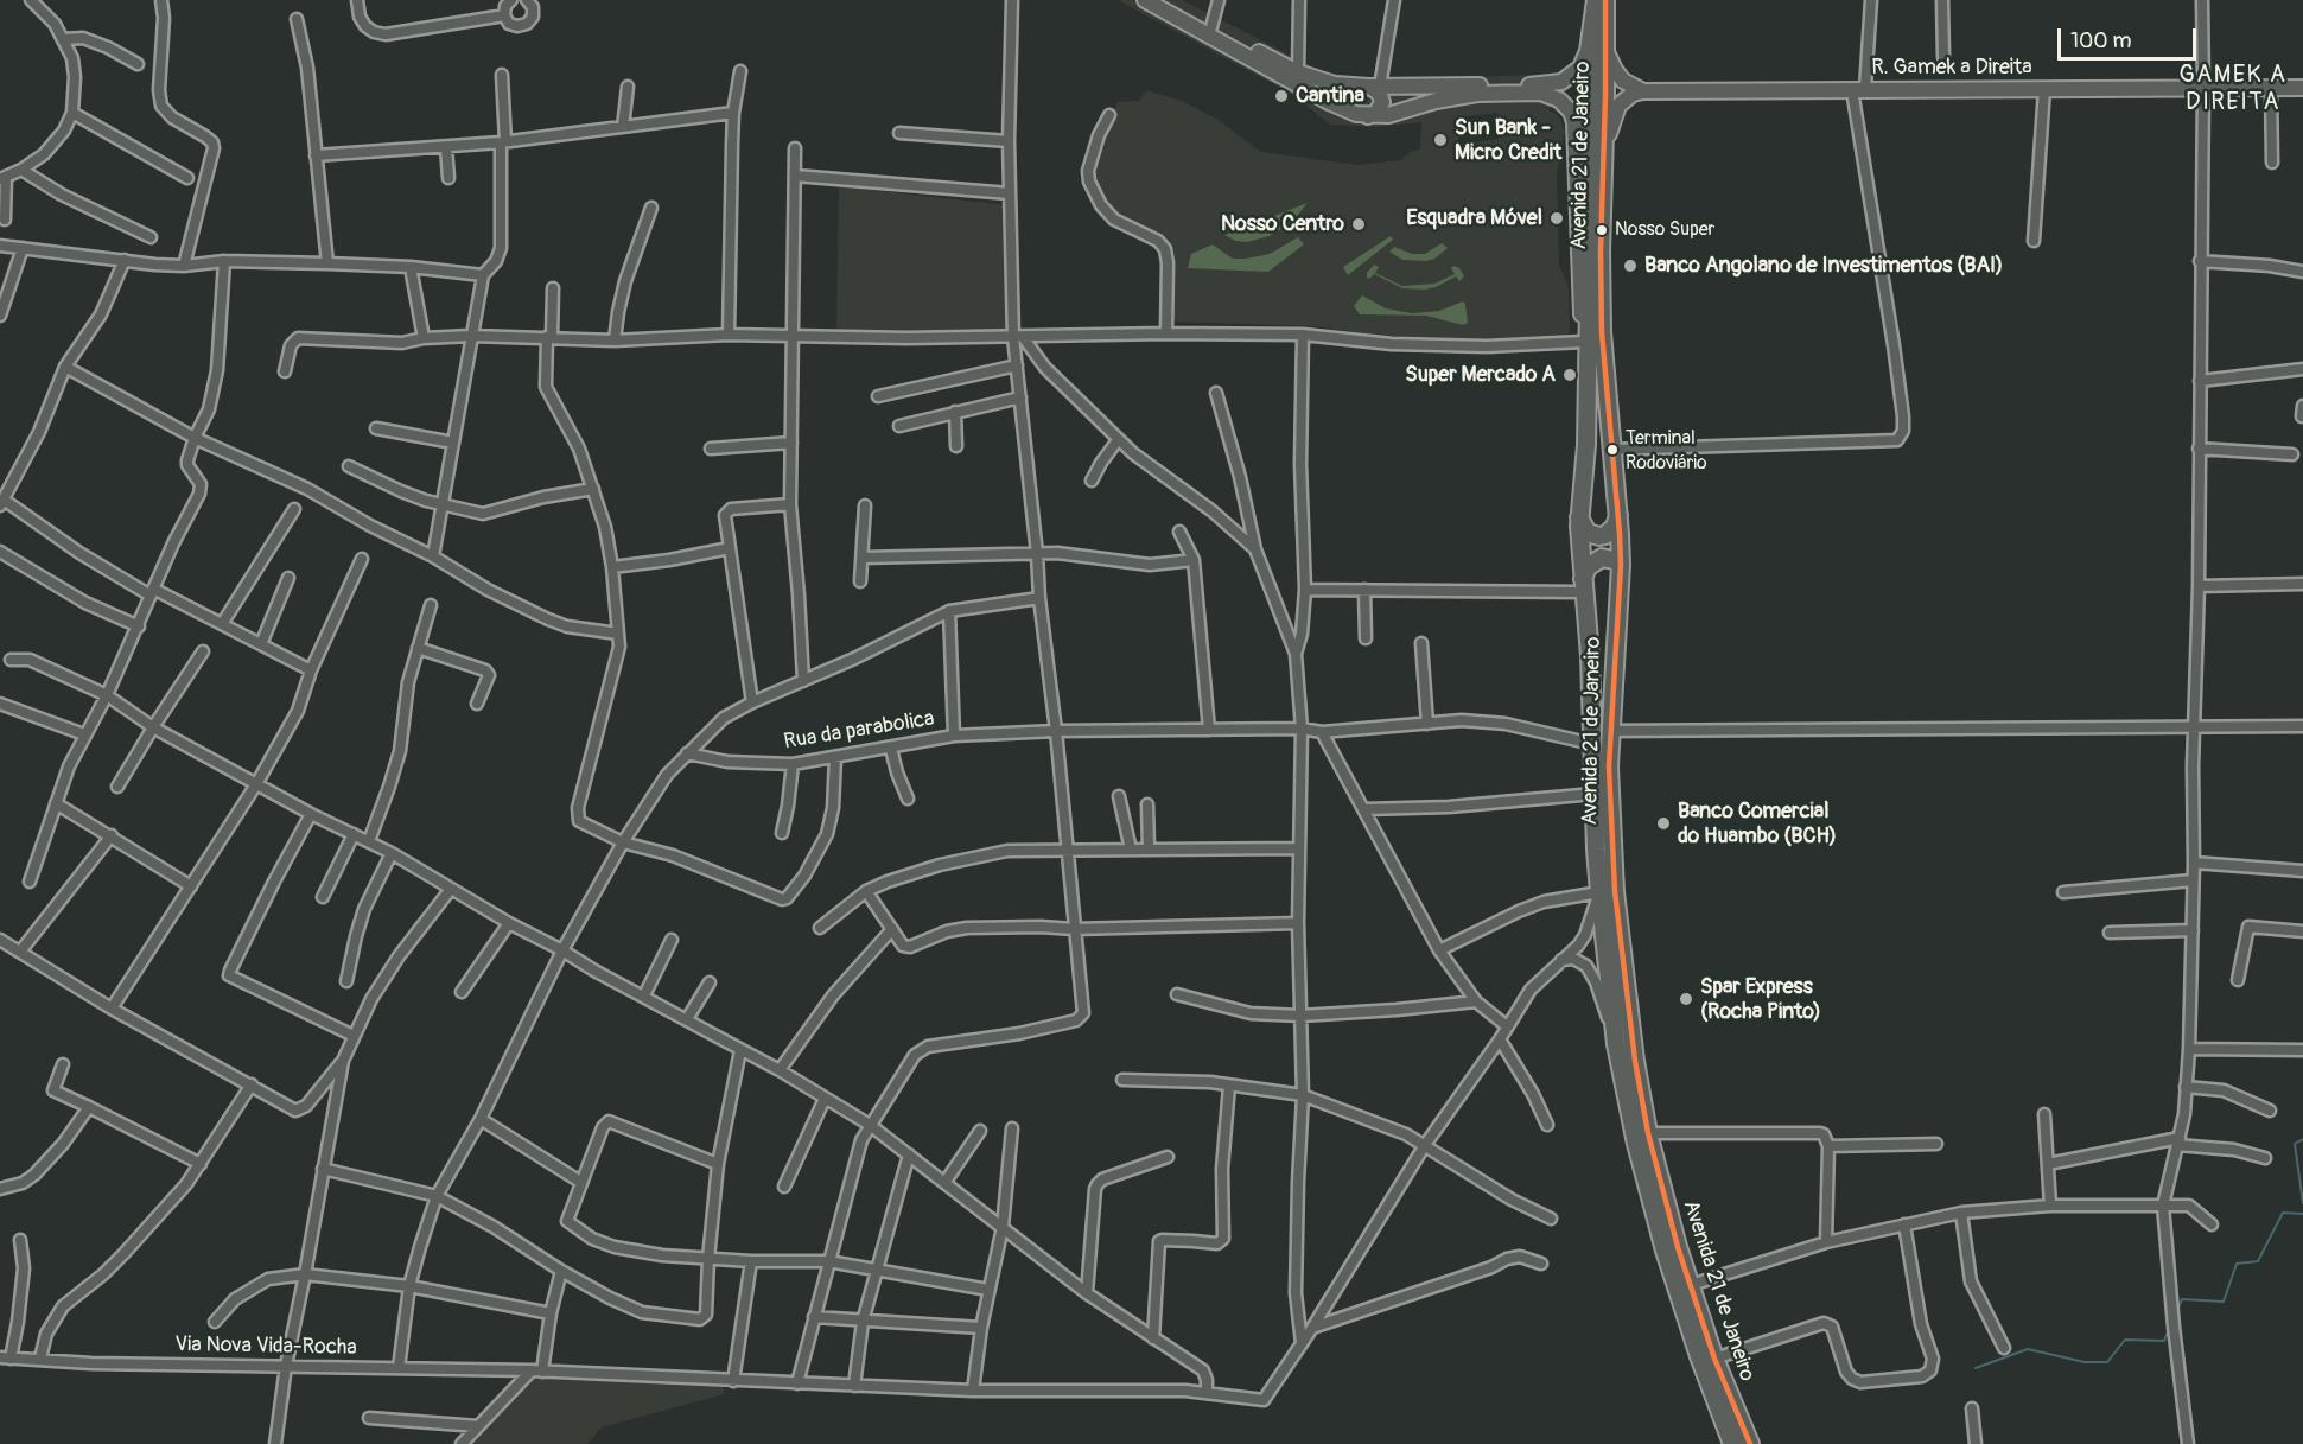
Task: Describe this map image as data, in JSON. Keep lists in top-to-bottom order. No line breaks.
{"streets":{"main road":["R. Gamek a Direita","Avenida 21 de Janeiro"],"street":["Rua da parabolica","Via Nova Vida-Rocha"]},"crossings":[["Avenida 21 de Janeiro","Rua da parabolica"]],"districts":["GAMEK A DIREITA"],"places":["Cantina","Sun Bank - Micro Credit","Esquadra Móvel","Nosso Centro","Nosso Super","Banco Angolano de Investimentos (BAI)","Super Mercado A","Terminal Rodoviário","Banco Comercial do Huambo (BCH)","Spar Express (Rocha Pinto)"],"scale_bar":"100 m"}
